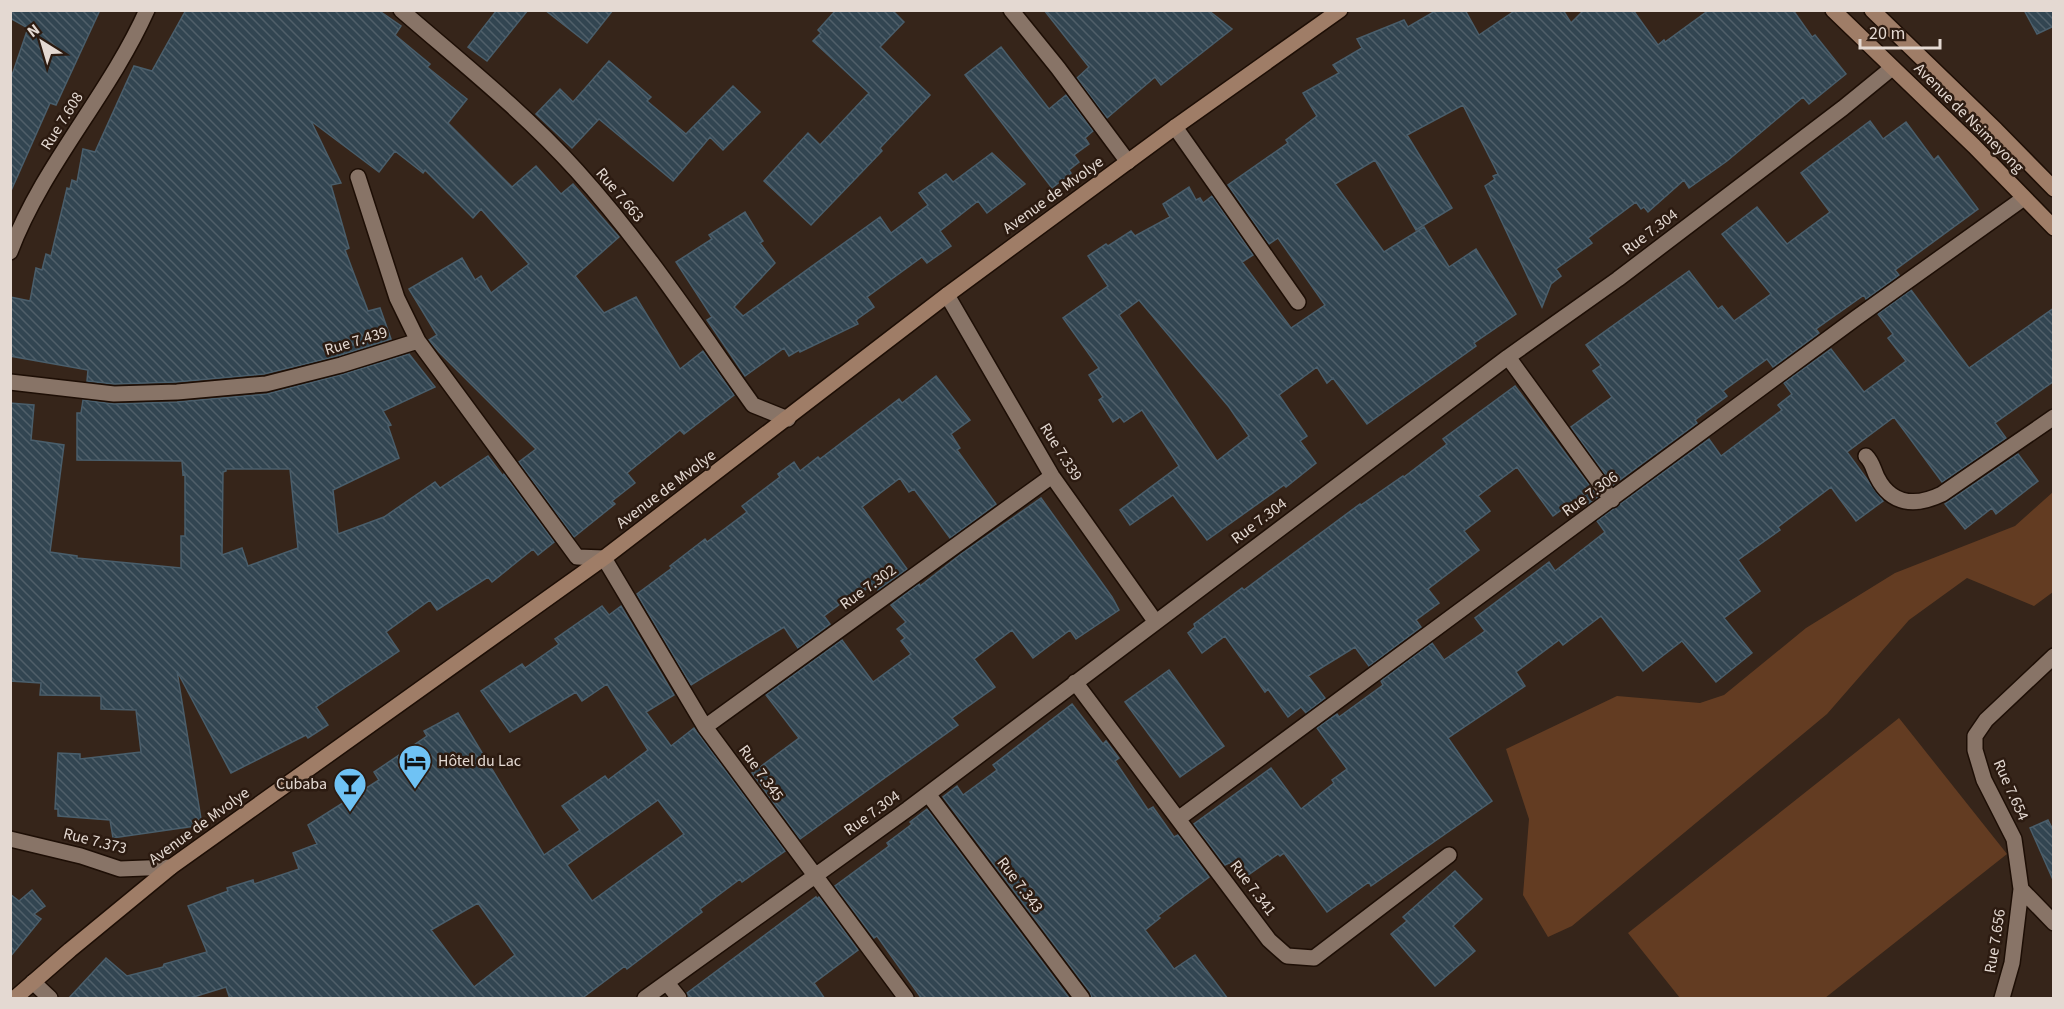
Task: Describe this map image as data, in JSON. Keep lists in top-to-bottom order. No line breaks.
{"streets":{"main road":["Avenue de Nsimeyong","Avenue de Mvolye"],"street":["Rue 7.608","Rue 7.663","Rue 7.304","Rue 7.439","Rue 7.339","Rue 7.306","Rue 7.302","Rue 7.345","Rue 7.654","Rue 7.373","Rue 7.343","Rue 7.341","Rue 7.656"]},"crossings":[["Avenue de Nsimeyong","Rue 7.304"],["Avenue de Nsimeyong","Rue 7.306"],["Rue 7.663","Avenue de Mvolye"],["Avenue de Mvolye","Rue 7.339"],["Avenue de Mvolye","Rue 7.345"],["Avenue de Mvolye","Rue 7.373"],["Rue 7.304","Rue 7.339"],["Rue 7.304","Rue 7.345"],["Rue 7.304","Rue 7.343"],["Rue 7.304","Rue 7.341"],["Rue 7.339","Rue 7.302"],["Rue 7.306","Rue 7.341"],["Rue 7.302","Rue 7.345"],["Rue 7.654","Rue 7.656"]],"places":{"hotel":["Hôtel du Lac"],"bar":["Cubaba"]},"scale_bar":"20 m","north":"top left"}
